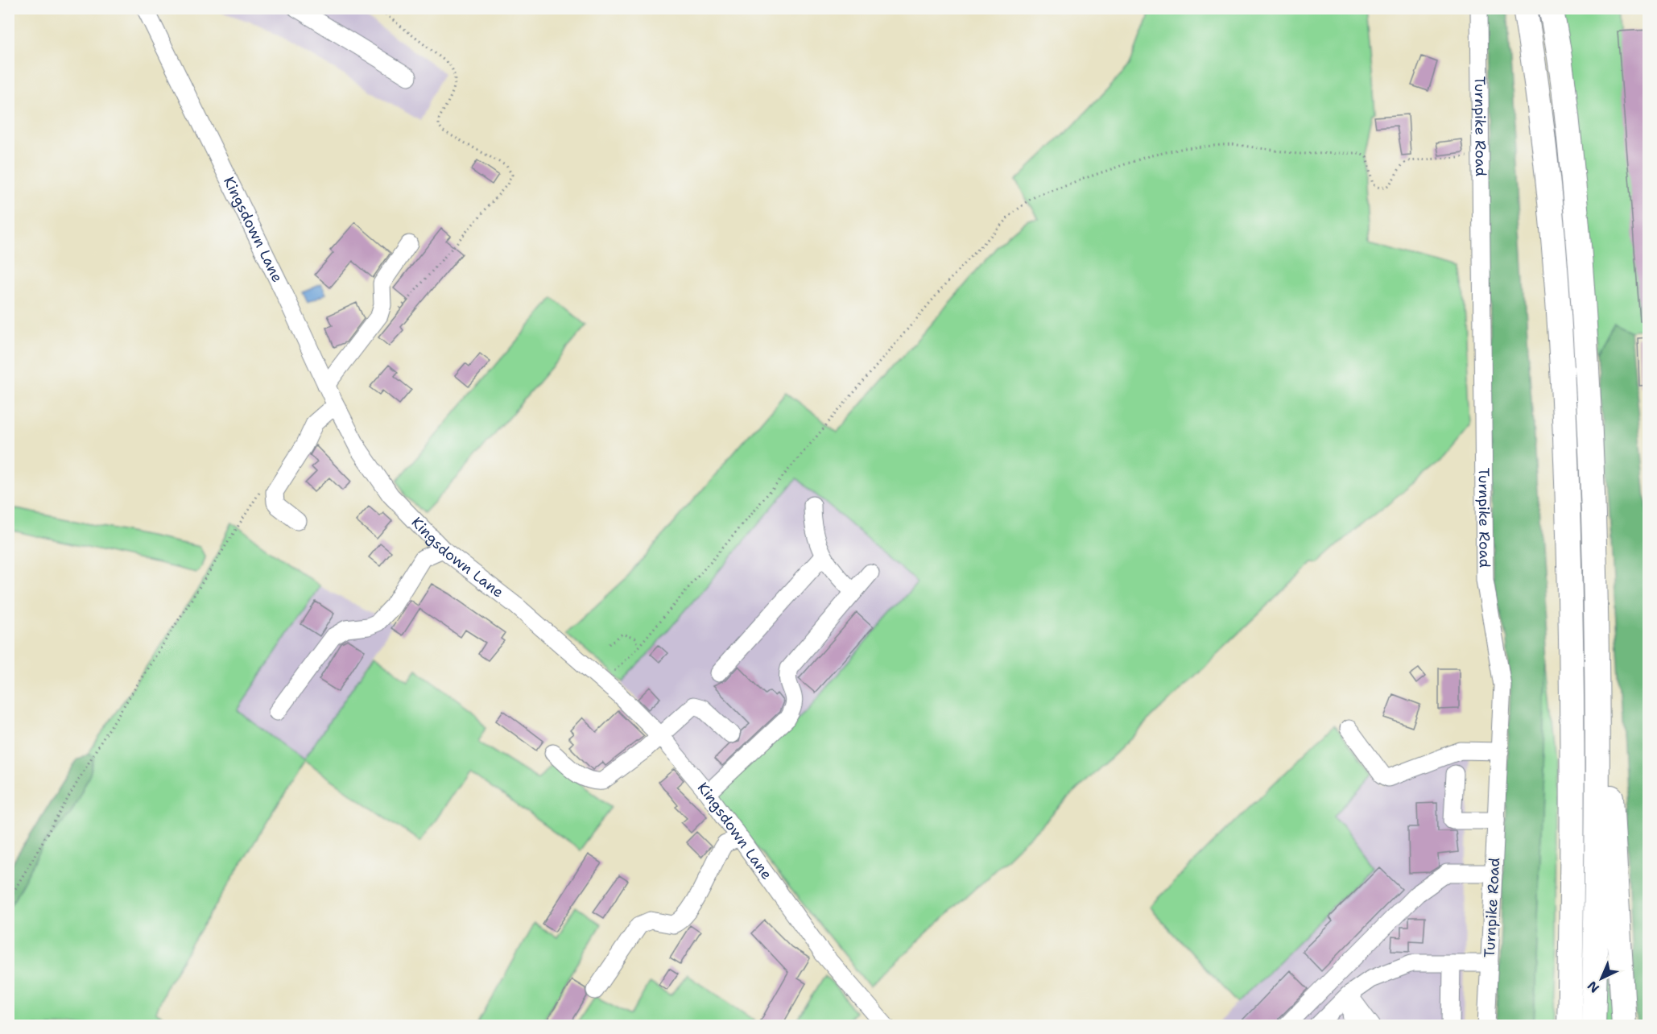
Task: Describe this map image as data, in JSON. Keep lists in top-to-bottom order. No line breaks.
{"streets":{"street":["Turnpike Road","Kingsdown Lane"]},"north":"bottom left"}
